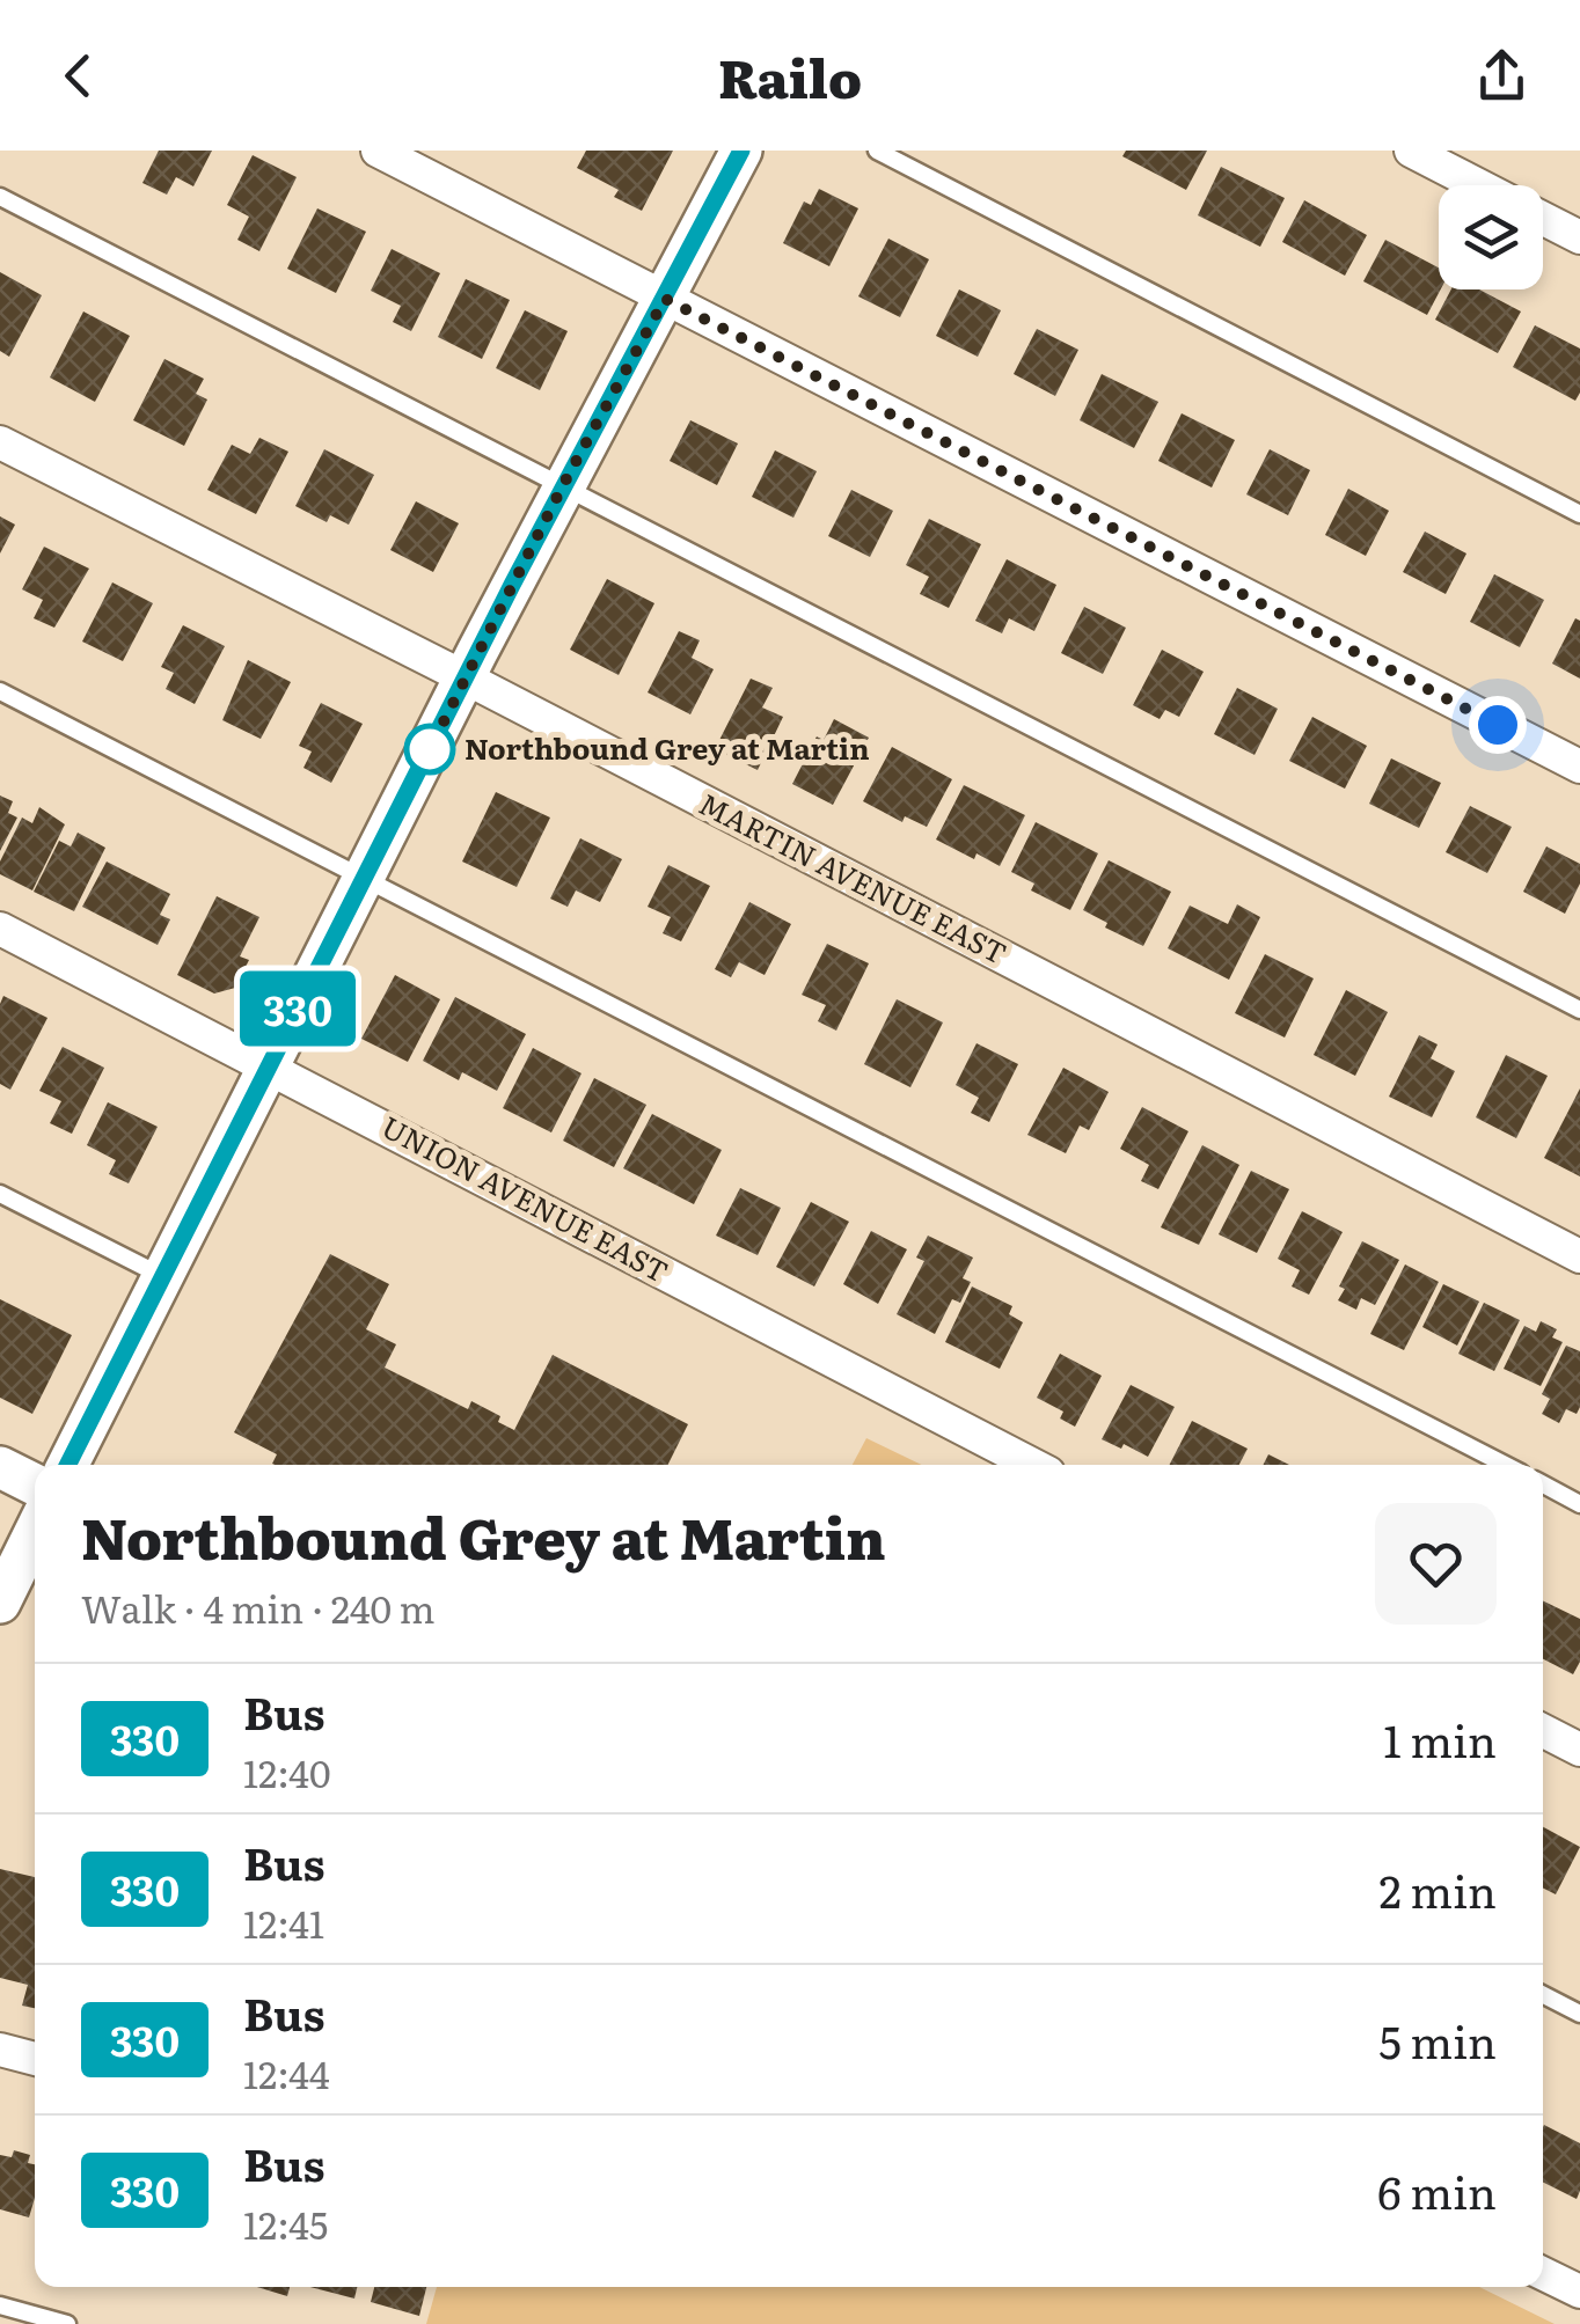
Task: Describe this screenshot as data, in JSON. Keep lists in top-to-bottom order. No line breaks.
{"streets":{"street":["MARTIN AVENUE EAST","UNION AVENUE EAST"]},"places":["Northbound Grey at Martin"],"lines":["bus line 330"],"page":{"header":"Railo","on_map":"330","heading":["Northbound Grey at Martin","Walk · 4 min · 240 m"],"list":[{"mark":"330","name":"Bus","note":"12:40","value":"1 min"},{"mark":"330","name":"Bus","note":"12:41","value":"2 min"},{"mark":"330","name":"Bus","note":"12:44","value":"5 min"},{"mark":"330","name":"Bus","note":"12:45","value":"6 min"}]}}
